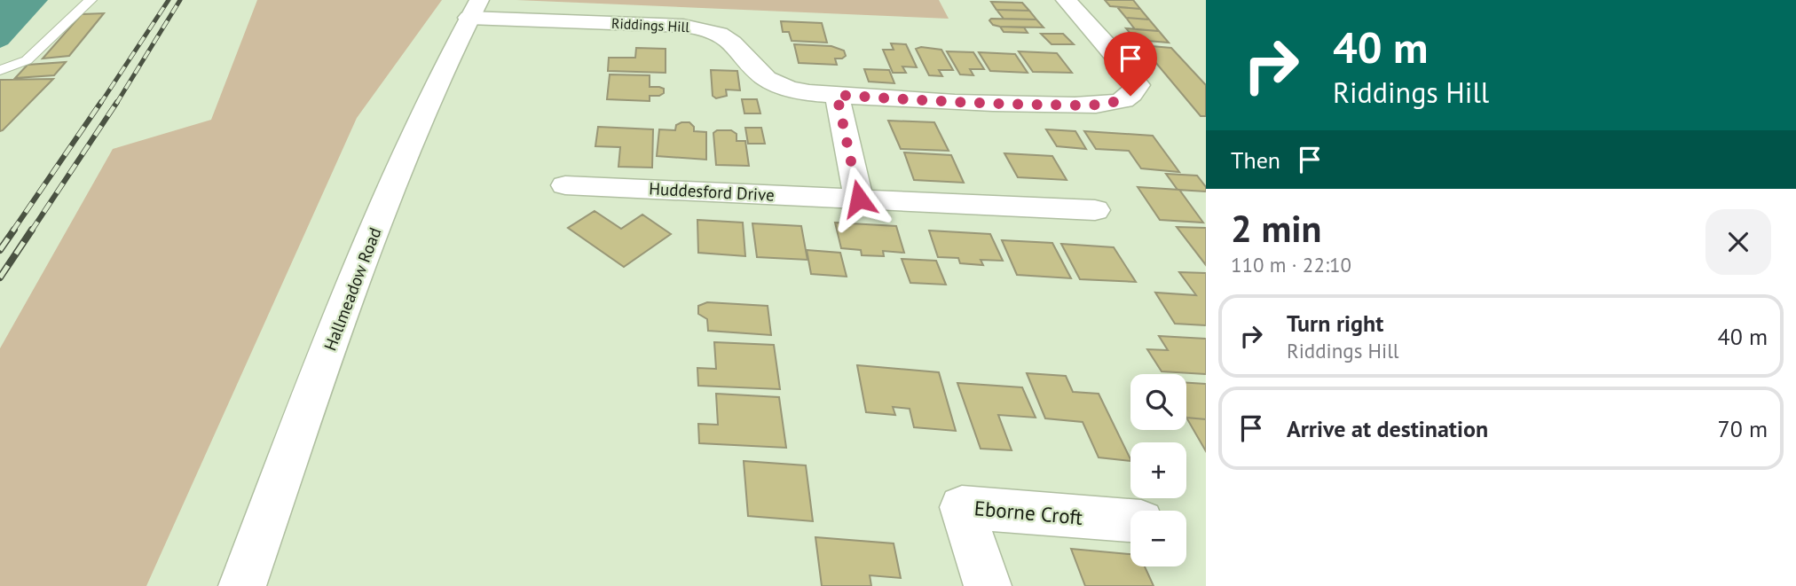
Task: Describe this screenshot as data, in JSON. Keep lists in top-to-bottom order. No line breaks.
{"streets":{"street":["Riddings Hill","Huddesford Drive","Hallmeadow Road","Eborne Croft"]},"crossings":[["Riddings Hill","Hallmeadow Road"]],"page":{"turn":["40 m","Riddings Hill"],"then":"Then","heading":["2 min","110 m · 22:10"],"list":[{"name":"Turn right","note":"Riddings Hill","value":"40 m"},{"name":"Arrive at destination","value":"70 m"}],"map_buttons":["+","−"]}}
